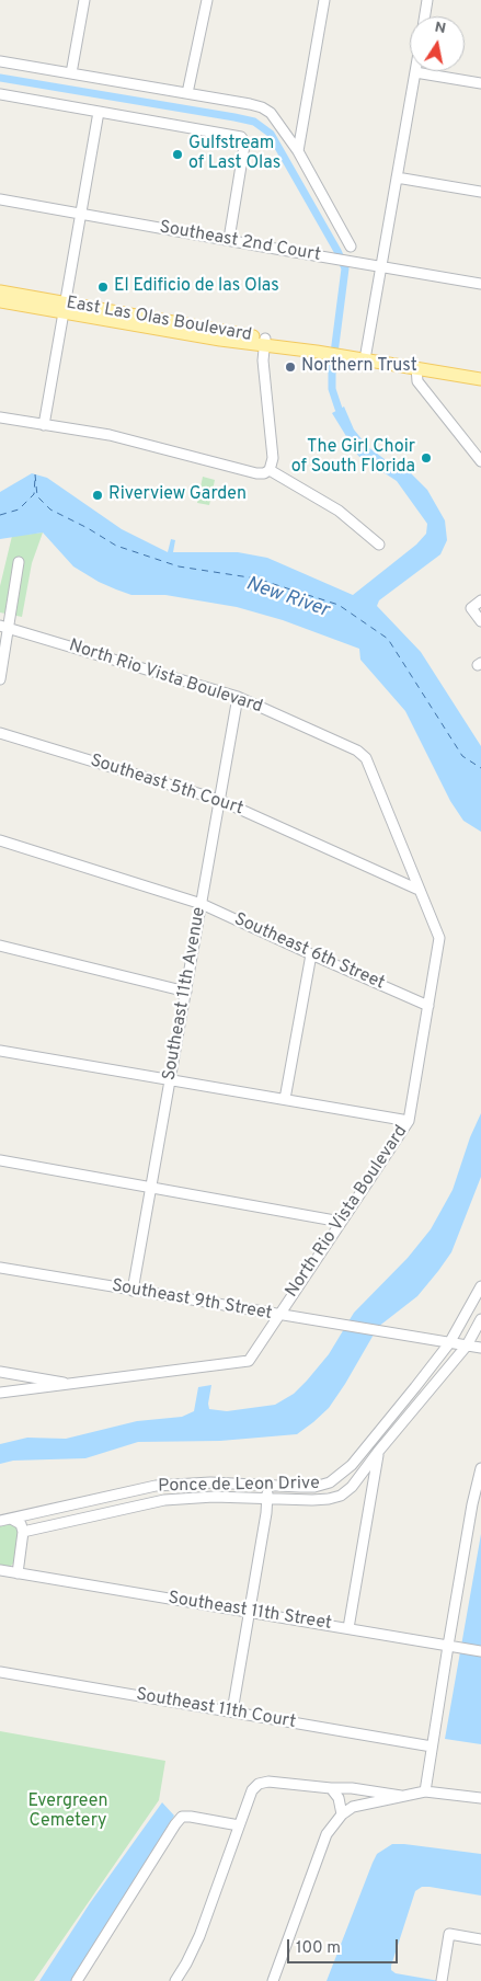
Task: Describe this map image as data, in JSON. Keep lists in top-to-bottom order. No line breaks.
{"streets":{"main road":["East Las Olas Boulevard"],"street":["Southeast 2nd Court","North Rio Vista Boulevard","Southeast 5th Court","Southeast 6th Street","Southeast 11th Avenue","Southeast 9th Street","Ponce de Leon Drive","Southeast 11th Street","Southeast 11th Court"]},"crossings":[["North Rio Vista Boulevard","Southeast 5th Court"],["North Rio Vista Boulevard","Southeast 6th Street"],["North Rio Vista Boulevard","Southeast 11th Avenue"],["North Rio Vista Boulevard","Southeast 9th Street"],["Southeast 5th Court","Southeast 11th Avenue"],["Southeast 6th Street","Southeast 11th Avenue"],["Southeast 11th Avenue","Southeast 9th Street"],["Southeast 9th Street","Ponce de Leon Drive"]],"water":["New River"],"parks":["Evergreen Cemetery"],"places":["Gulfstream of Last Olas","El Edificio de las Olas","Northern Trust","The Girl Choir of South Florida","Riverview Garden"],"scale_bar":"100 m","north":"top"}
